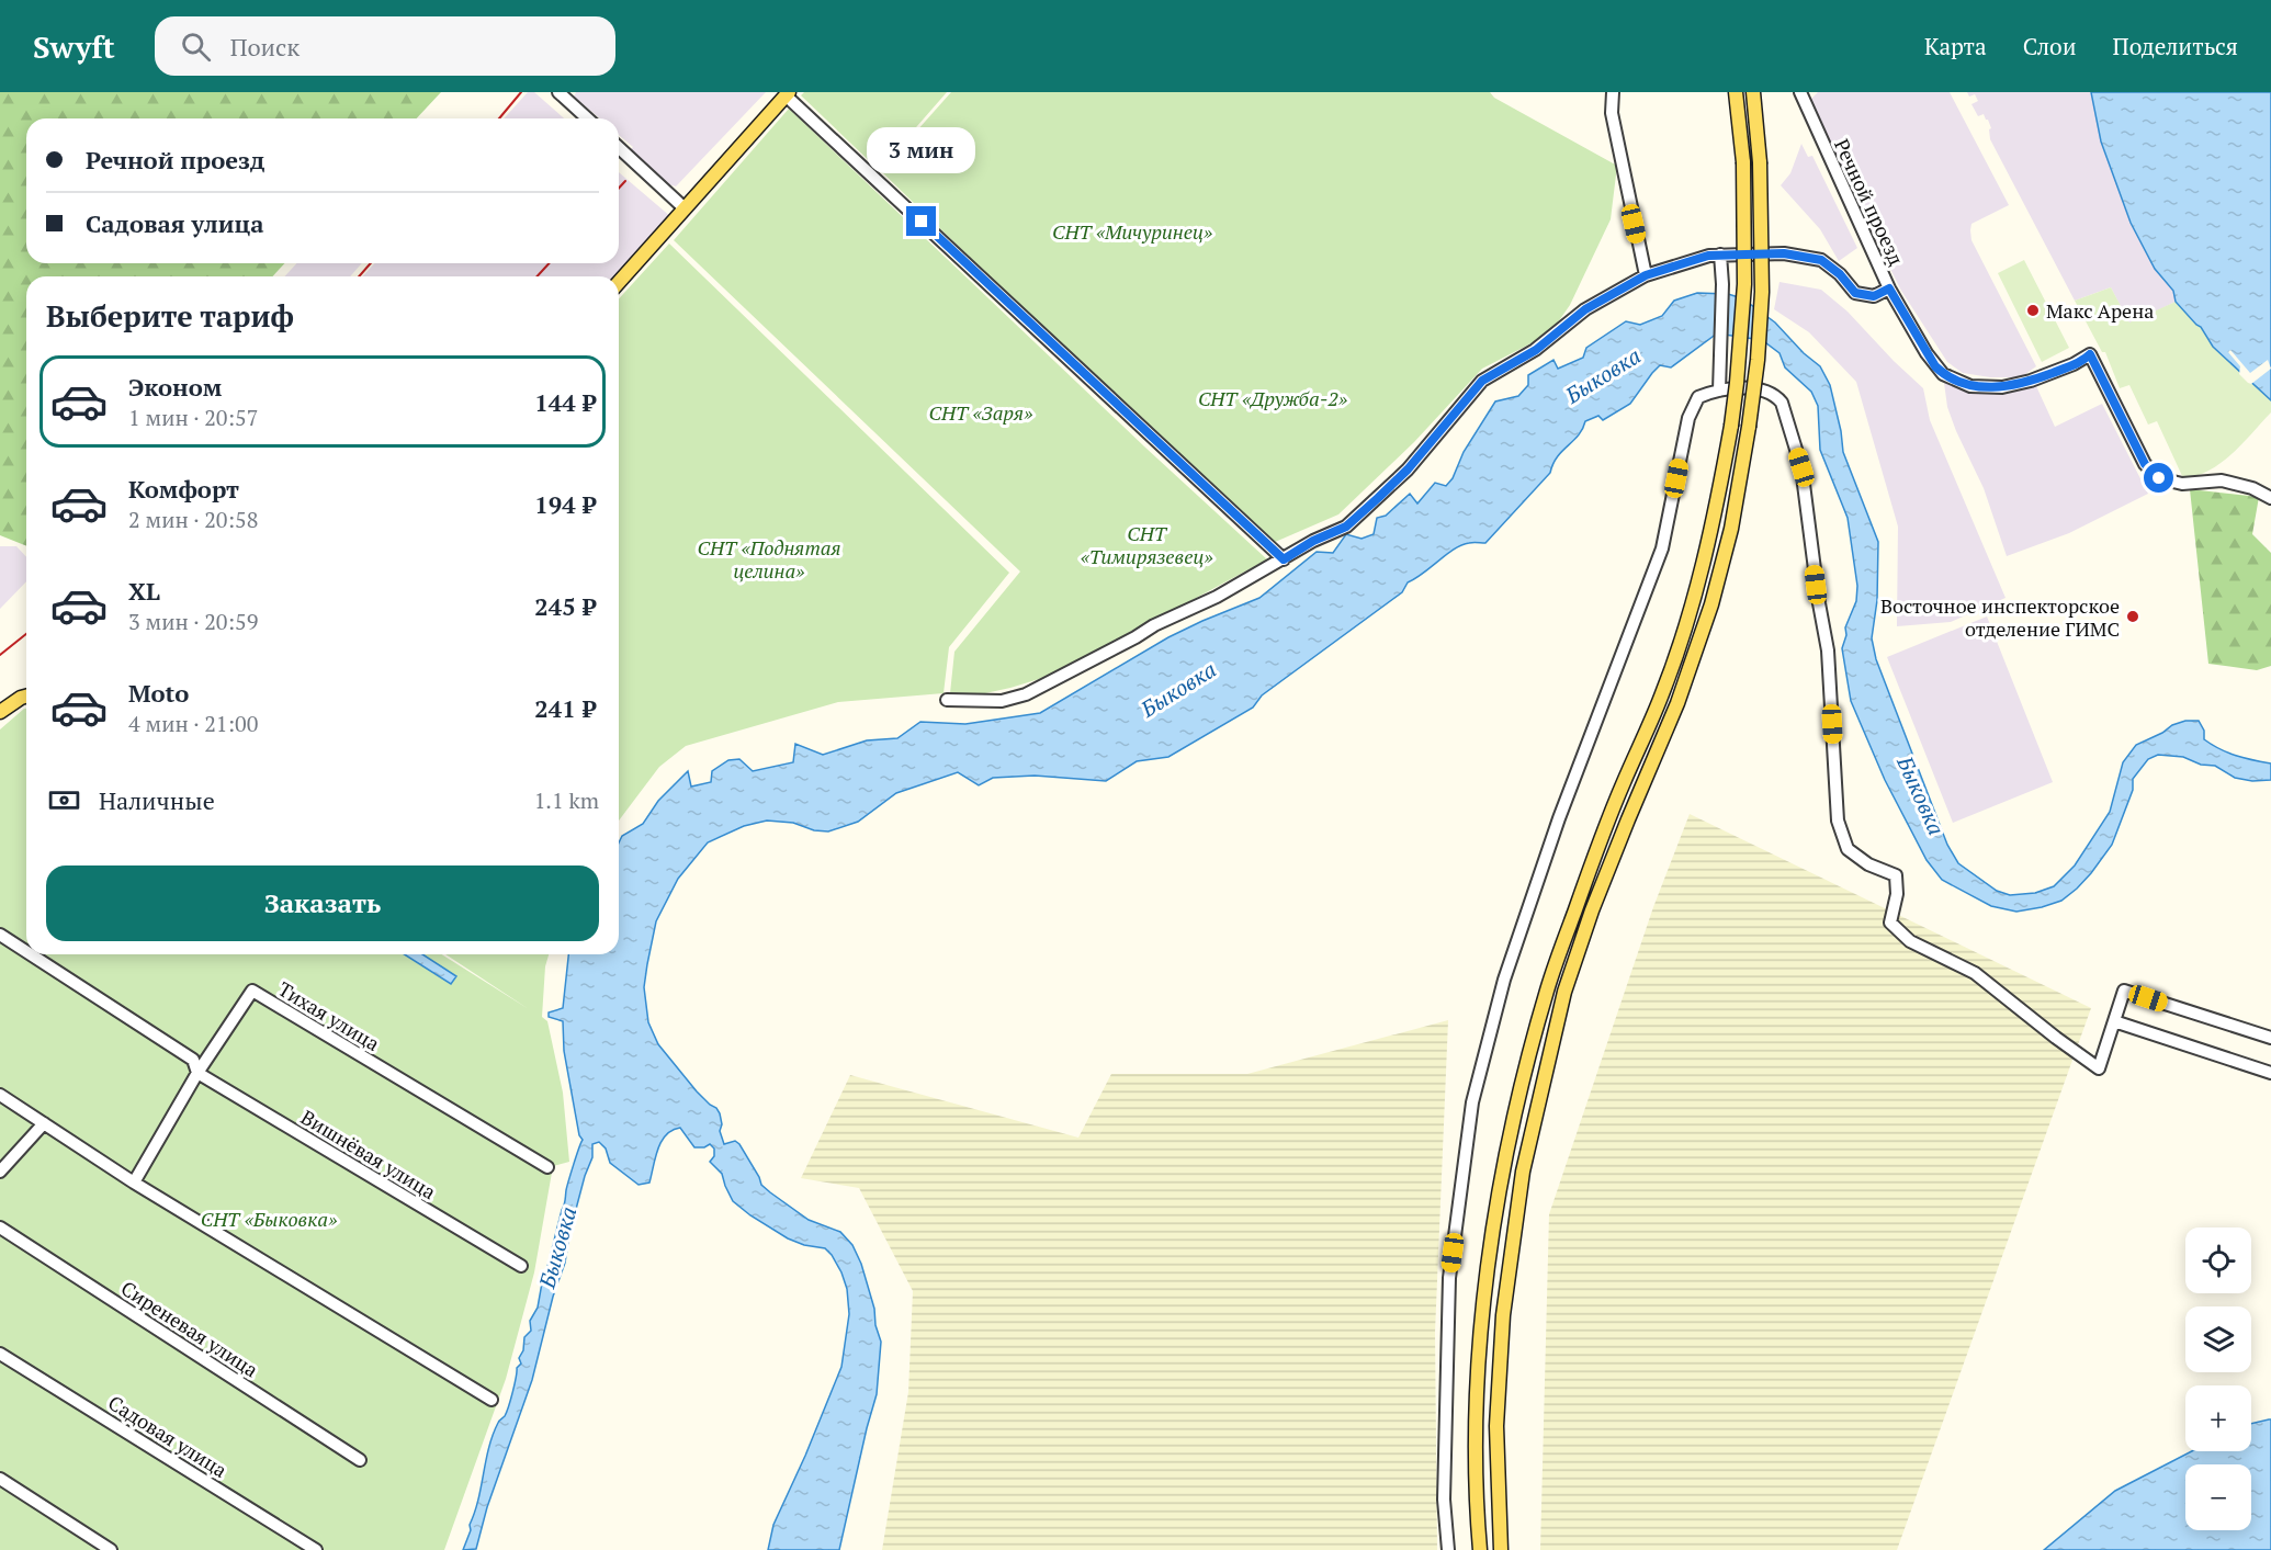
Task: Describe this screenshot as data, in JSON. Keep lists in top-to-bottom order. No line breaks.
{"streets":{"street":["Речной проезд","Тихая улица","Вишнёвая улица","Сиреневая улица","Садовая улица"]},"crossings":[["Тихая улица","Вишнёвая улица"]],"water":["Быковка"],"parks":["СНТ «Мичуринец»","СНТ «Дружба-2»","СНТ «Заря»","СНТ «Тимирязевец»","СНТ «Поднятая целина»","СНТ «Быковка»"],"places":["Макс Арена","Восточное инспекторское отделение ГИМС"],"page":{"header":"Swyft","search":"Поиск","nav":["Карта","Слои","Поделиться"],"banner":["Речной проезд","Садовая улица"],"bubble":"3 мин","heading":"Выберите тариф","list":[{"name":"Эконом","note":"1 мин · 20:57","value":"144 ₽"},{"name":"Комфорт","note":"2 мин · 20:58","value":"194 ₽"},{"name":"XL","note":"3 мин · 20:59","value":"245 ₽"},{"name":"Moto","note":"4 мин · 21:00","value":"241 ₽"}],"pay":["Наличные","1.1 km"],"buttons":"Заказать","map_buttons":["+","−"]}}
